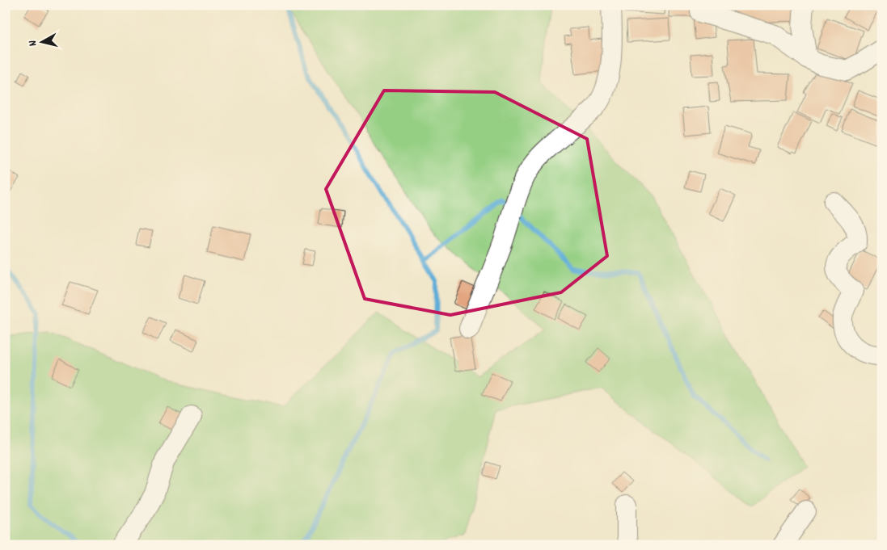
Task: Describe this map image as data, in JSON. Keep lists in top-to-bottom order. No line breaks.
{"north":"left"}
